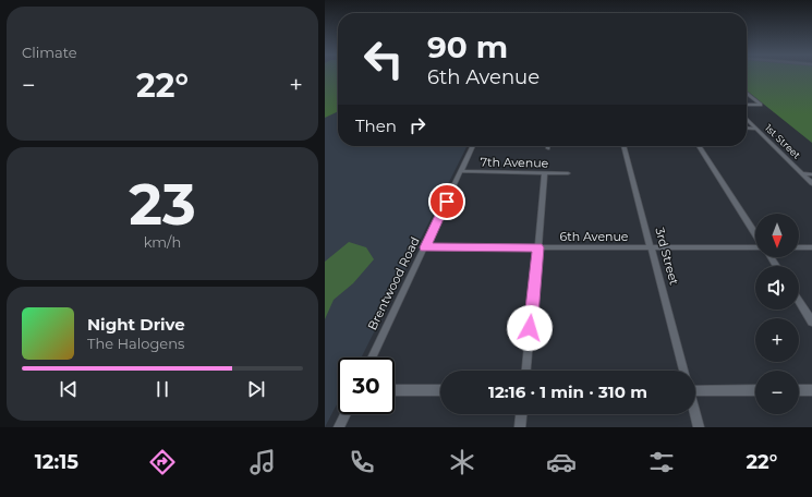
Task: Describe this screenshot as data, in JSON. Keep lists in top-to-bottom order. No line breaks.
{"streets":{"street":["1st Street","7th Avenue","6th Avenue","3rd Street","Brentwood Road"]},"crossings":[["7th Avenue","Brentwood Road"],["6th Avenue","3rd Street"],["6th Avenue","Brentwood Road"]],"north":"bottom","page":{"tile":["Climate",["23","km/h"]],"turn":["90 m","6th Avenue"],"heat":["−","22°","+"],"then":"Then","map_buttons":["+","−"],"song":["Night Drive","The Halogens"],"limit":"30","trip":"12:16 · 1 min · 310 m","tabs":["12:15","22°"]}}
